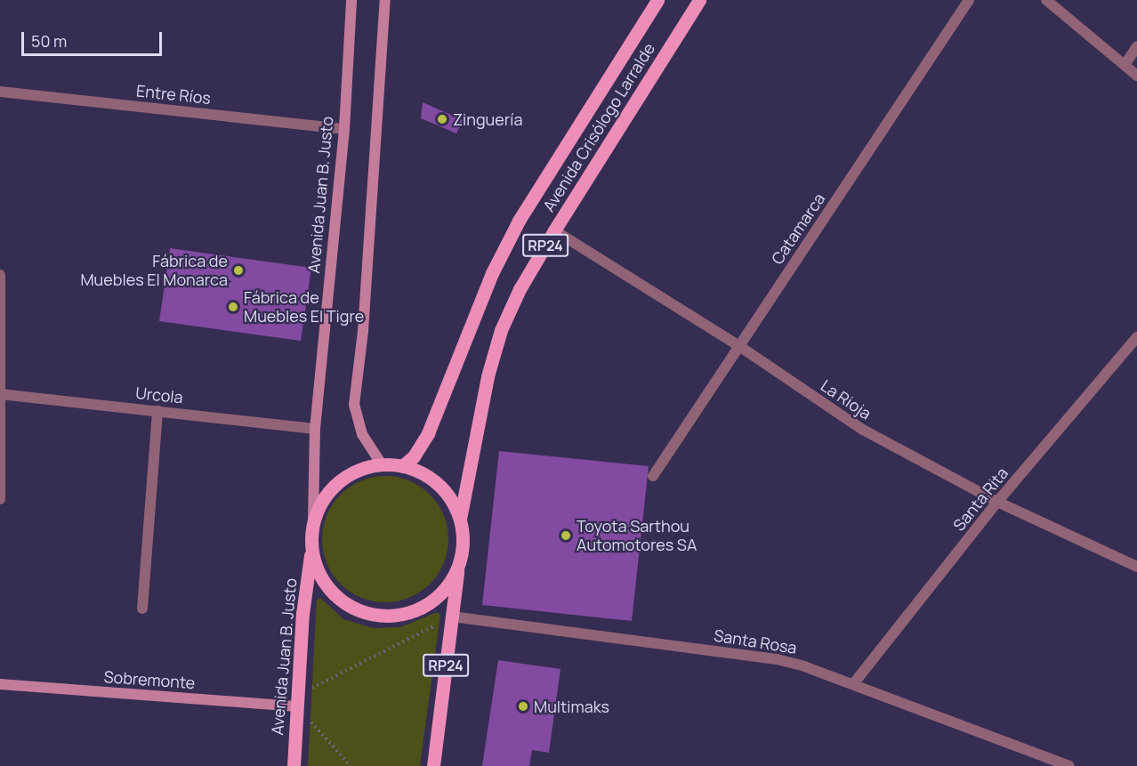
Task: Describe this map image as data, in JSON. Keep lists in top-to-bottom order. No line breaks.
{"streets":{"main road":["Avenida Crisólogo Larralde","Avenida Juan B. Justo","RP24","Sobremonte"],"street":["Entre Ríos","Catamarca","Urcola","La Rioja","Santa Rita","Santa Rosa"]},"crossings":[["Entre Ríos","Avenida Juan B. Justo"],["Avenida Crisólogo Larralde","Avenida Juan B. Justo"],["Avenida Crisólogo Larralde","RP24"],["Avenida Crisólogo Larralde","La Rioja"],["Avenida Juan B. Justo","RP24"],["Avenida Juan B. Justo","Urcola"],["Avenida Juan B. Justo","Sobremonte"],["Catamarca","La Rioja"],["RP24","Santa Rosa"],["La Rioja","Santa Rita"],["Santa Rita","Santa Rosa"]],"places":["Zinguería","Fábrica de Muebles El Monarca","Fábrica de Muebles El Tigre","Toyota Sarthou Automotores SA","Multimaks"],"scale_bar":"50 m"}
